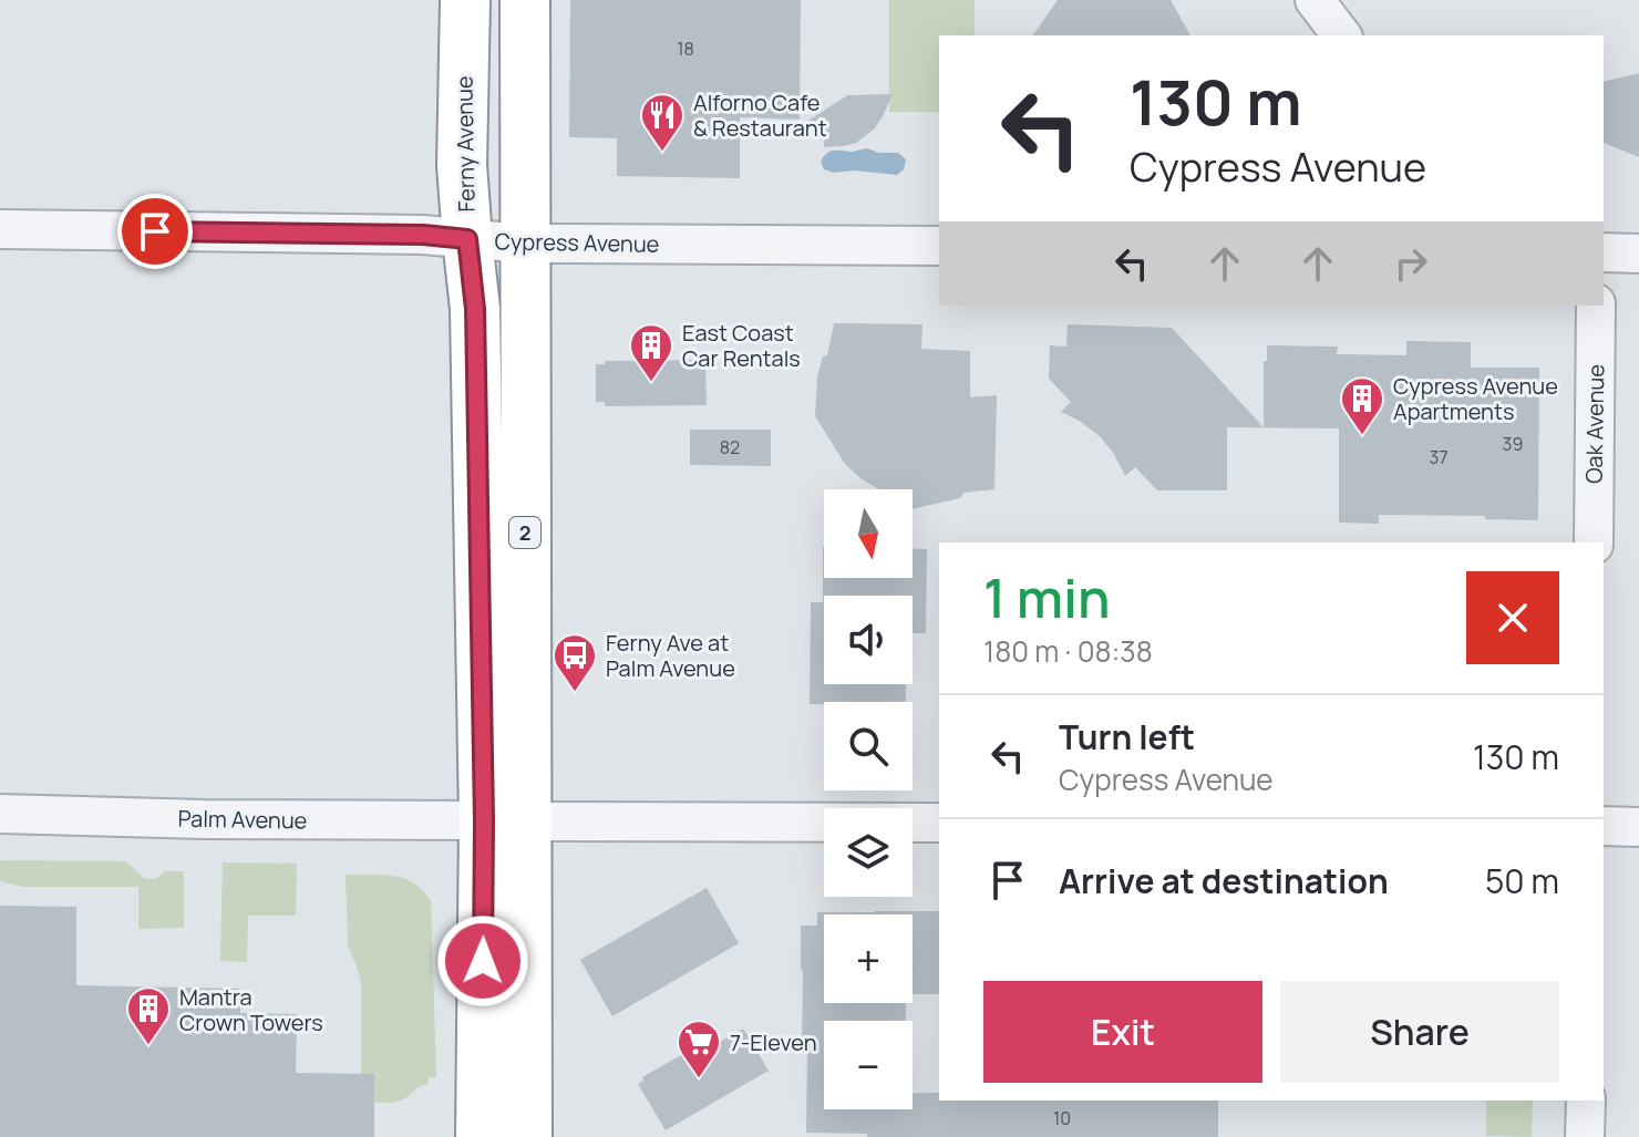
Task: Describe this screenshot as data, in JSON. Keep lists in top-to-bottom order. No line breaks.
{"streets":{"highway":["Ferny Avenue","2"],"street":["Cypress Avenue","Oak Avenue","Palm Avenue"]},"crossings":[["Ferny Avenue","Cypress Avenue"],["Ferny Avenue","Palm Avenue"]],"places":{"restaurant":["Alforno Cafe & Restaurant"],"building":["East Coast Car Rentals","Cypress Avenue Apartments","Mantra Crown Towers"],"bus stop":["Ferny Ave at Palm Avenue"],"supermarket":["7-Eleven"]},"house_numbers":["18","39","82","37","10"],"north":"bottom","page":{"turn":["130 m","Cypress Avenue"],"map_buttons":["+","−"],"heading":["1 min","180 m · 08:38"],"list":[{"name":"Turn left","note":"Cypress Avenue","value":"130 m"},{"name":"Arrive at destination","value":"50 m"}],"buttons":["Exit","Share"]}}
